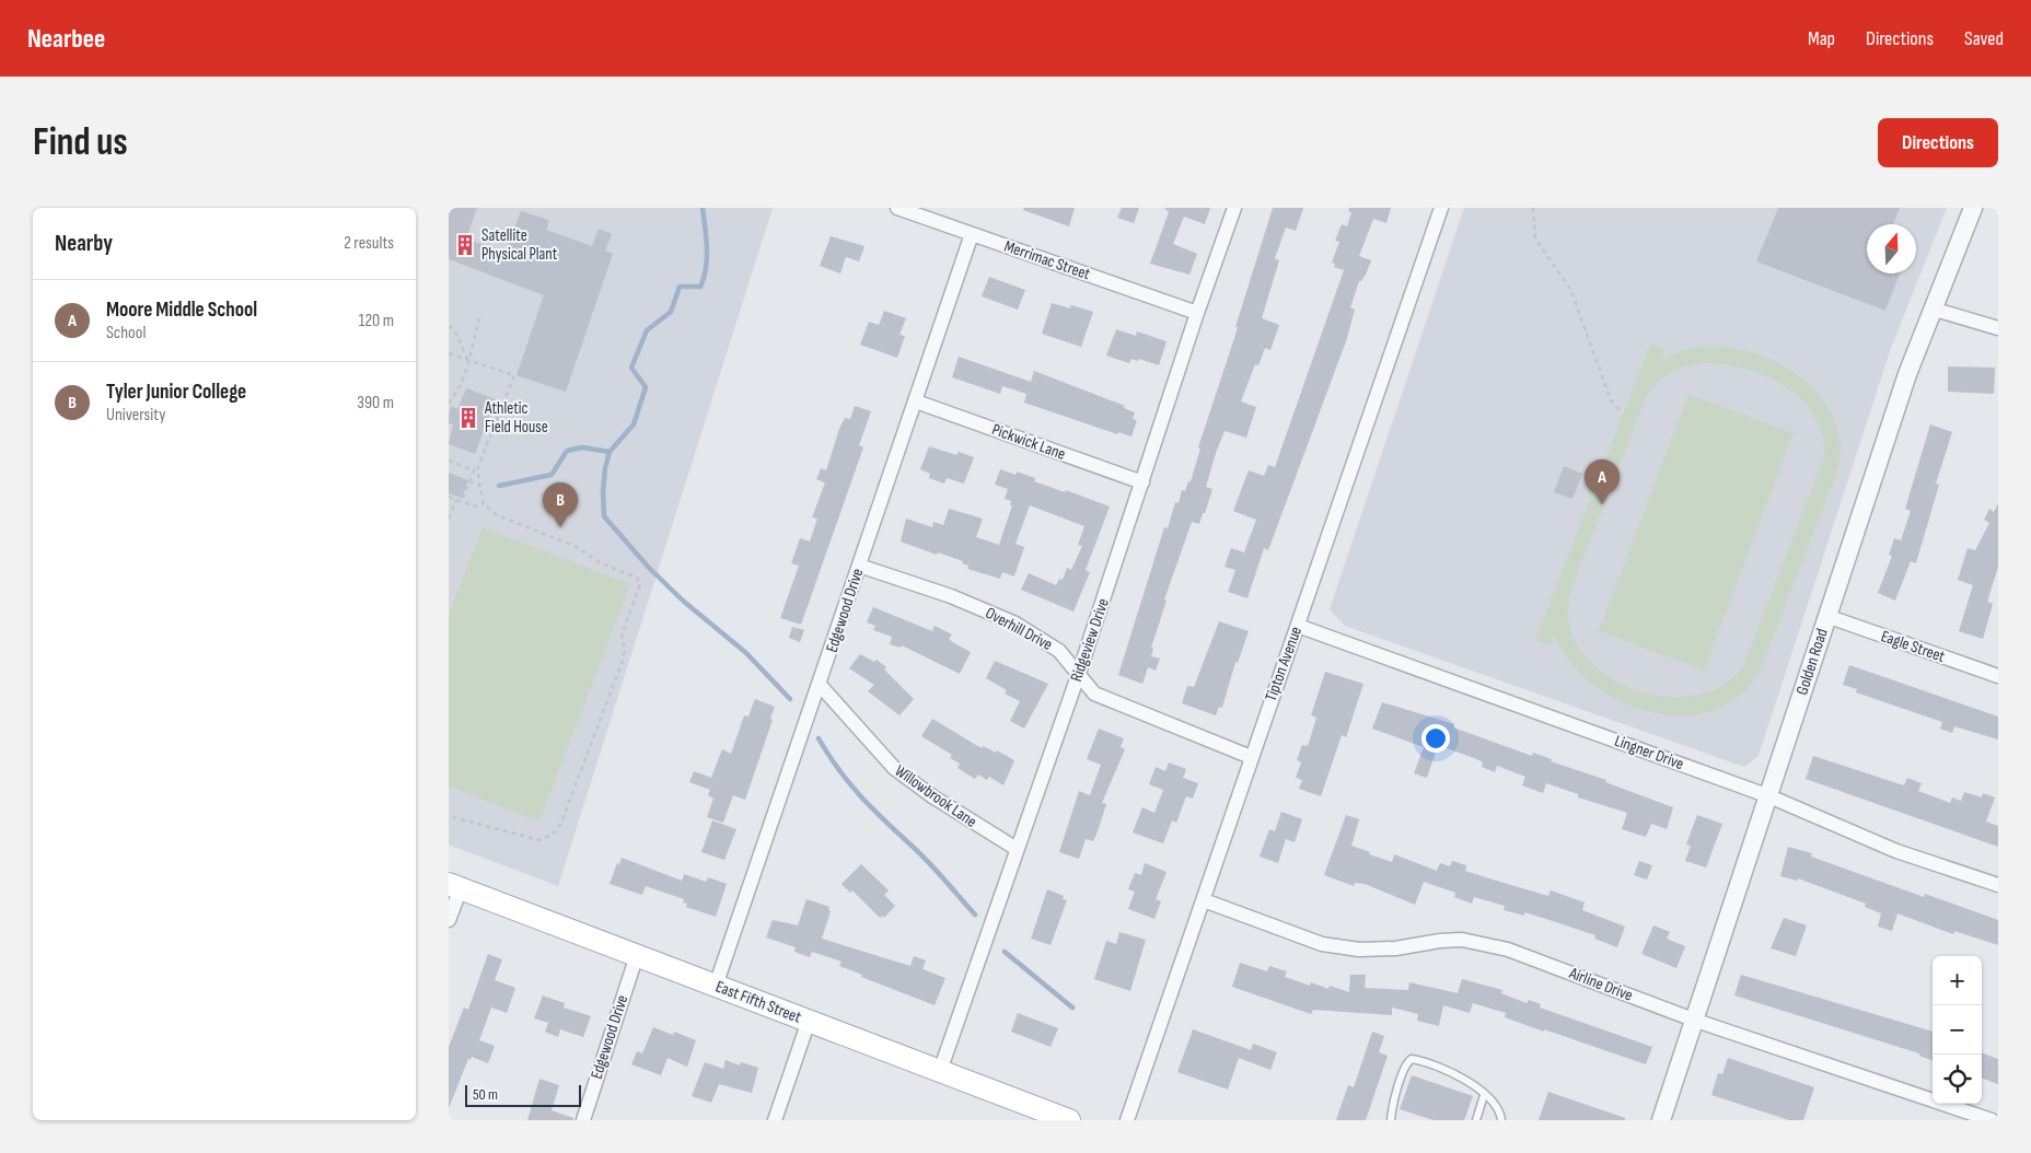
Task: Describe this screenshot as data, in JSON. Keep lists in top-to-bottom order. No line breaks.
{"streets":{"main road":["East Fifth Street"],"street":["Merrimac Street","Pickwick Lane","Edgewood Drive","Overhill Drive","Ridgeview Drive","Eagle Street","Golden Road","Tipton Avenue","Lingner Drive","Willowbrook Lane","Airline Drive"]},"crossings":[["Merrimac Street","Edgewood Drive"],["Merrimac Street","Ridgeview Drive"],["Pickwick Lane","Edgewood Drive"],["Pickwick Lane","Ridgeview Drive"],["Edgewood Drive","Overhill Drive"],["Edgewood Drive","Willowbrook Lane"],["Edgewood Drive","East Fifth Street"],["Overhill Drive","Ridgeview Drive"],["Overhill Drive","Tipton Avenue"],["Ridgeview Drive","Willowbrook Lane"],["Ridgeview Drive","East Fifth Street"],["Eagle Street","Golden Road"],["Golden Road","Lingner Drive"],["Golden Road","Airline Drive"],["Tipton Avenue","Lingner Drive"],["Tipton Avenue","Airline Drive"]],"places":{"building":["Satellite Physical Plant","Athletic Field House"]},"scale_bar":"50 m","north":"top","page":{"header":"Nearbee","nav":["Map","Directions","Saved"],"buttons":"Directions","title":"Find us","heading":["Nearby","2 results"],"list":[{"mark":"A","name":"Moore Middle School","note":"School","value":"120 m"},{"mark":"B","name":"Tyler Junior College","note":"University","value":"390 m"}],"pins":["A","B"],"map_buttons":["+","−"],"scale":"50 m"}}
